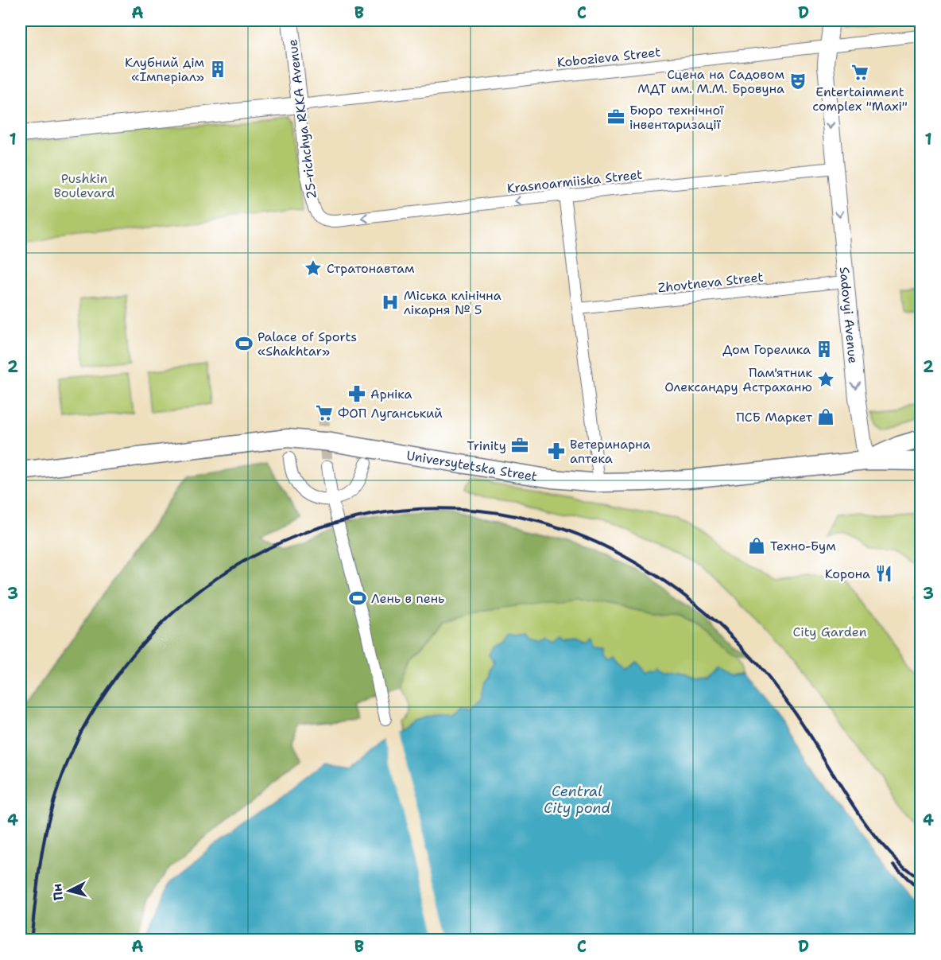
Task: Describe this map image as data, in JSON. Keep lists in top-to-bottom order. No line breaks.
{"streets":{"main road":["Universytetska Street"],"street":["Kobozieva Street","25-richchya RKKA Avenue","Krasnoarmiiska Street","Zhovtneva Street","Sadovyi Avenue"]},"crossings":[["Kobozieva Street","25-richchya RKKA Avenue"],["Kobozieva Street","Sadovyi Avenue"],["25-richchya RKKA Avenue","Krasnoarmiiska Street"],["Krasnoarmiiska Street","Sadovyi Avenue"],["Zhovtneva Street","Sadovyi Avenue"],["Sadovyi Avenue","Universytetska Street"]],"one_way":["Krasnoarmiiska Street","Sadovyi Avenue"],"water":["Central City pond"],"parks":["Pushkin Boulevard","City Garden"],"places":{"building":["Клубний дім «Імперіал»","Дом Горелика"],"supermarket":["Entertainment complex \"Maxi\"","ФОП Луганський"],"theatre":["Сцена на Садовом МДТ им. М.М. Бровуна"],"office":["Бюро технічної інвентаризації","Trinity"],"place":["Стратонавтам","Пам'ятник Олександру Астраханю"],"hospital":["Міська клінічна лікарня № 5"],"sports":["Palace of Sports «Shakhtar»","Лень в пень"],"pharmacy":["Арніка","Ветеринарна аптека"],"shop":["ПСБ Маркет","Техно-Бум"],"restaurant":["Корона"]},"north":"left","grid":{"columns":["A","B","C","D"],"rows":["1","2","3","4"]}}
